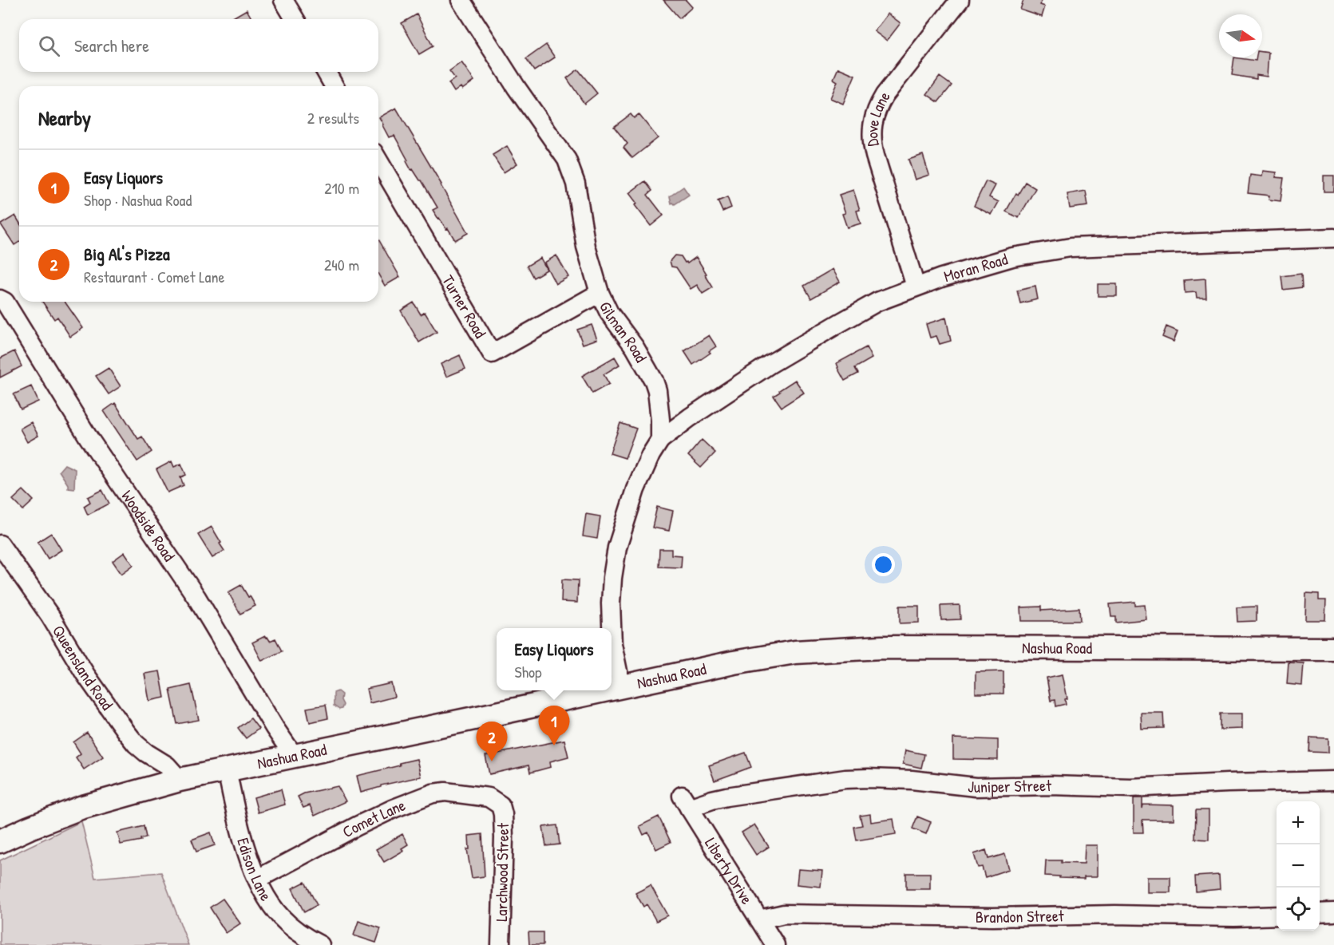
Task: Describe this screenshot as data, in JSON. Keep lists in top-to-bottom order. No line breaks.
{"streets":{"main road":["Nashua Road"],"street":["Dove Lane","Moran Road","Turner Road","Gilman Road","Woodside Road","Queensland Road","Juniper Street","Comet Lane","Edison Lane","Liberty Drive","Larchwood Street","Brandon Street"]},"crossings":[["Dove Lane","Moran Road"],["Moran Road","Gilman Road"],["Turner Road","Gilman Road"],["Woodside Road","Nashua Road"],["Nashua Road","Queensland Road"],["Nashua Road","Edison Lane"],["Juniper Street","Liberty Drive"],["Comet Lane","Edison Lane"],["Comet Lane","Larchwood Street"],["Liberty Drive","Brandon Street"]],"north":"right","page":{"search":"Search here","heading":["Nearby","2 results"],"list":[{"mark":"1","name":"Easy Liquors","note":"Shop · Nashua Road","value":"210 m"},{"mark":"2","name":"Big Al's Pizza","note":"Restaurant · Comet Lane","value":"240 m"}],"popup":["Easy Liquors","Shop"],"pins":["1","2"],"map_buttons":["+","−"]}}
